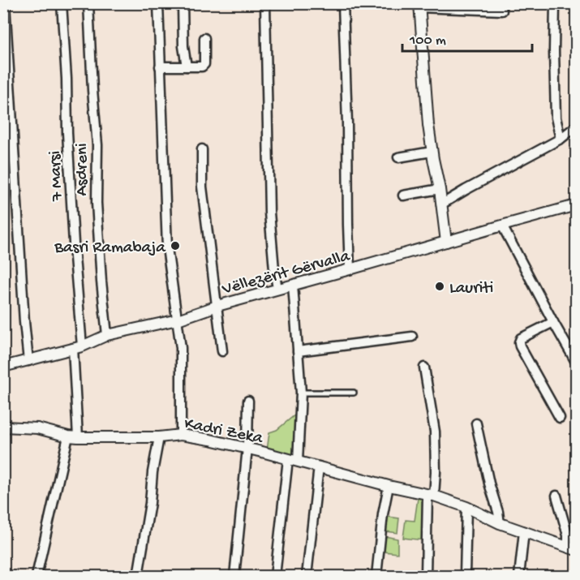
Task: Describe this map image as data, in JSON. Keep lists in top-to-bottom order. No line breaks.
{"streets":{"street":["Asdreni","7 Marsi","Vëllezërit Gërvalla","Kadri Zeka"]},"crossings":[["Asdreni","Vëllezërit Gërvalla"],["7 Marsi","Vëllezërit Gërvalla"],["7 Marsi","Kadri Zeka"]],"places":["Basri Ramabaja","Lauriti"],"scale_bar":"100 m"}
